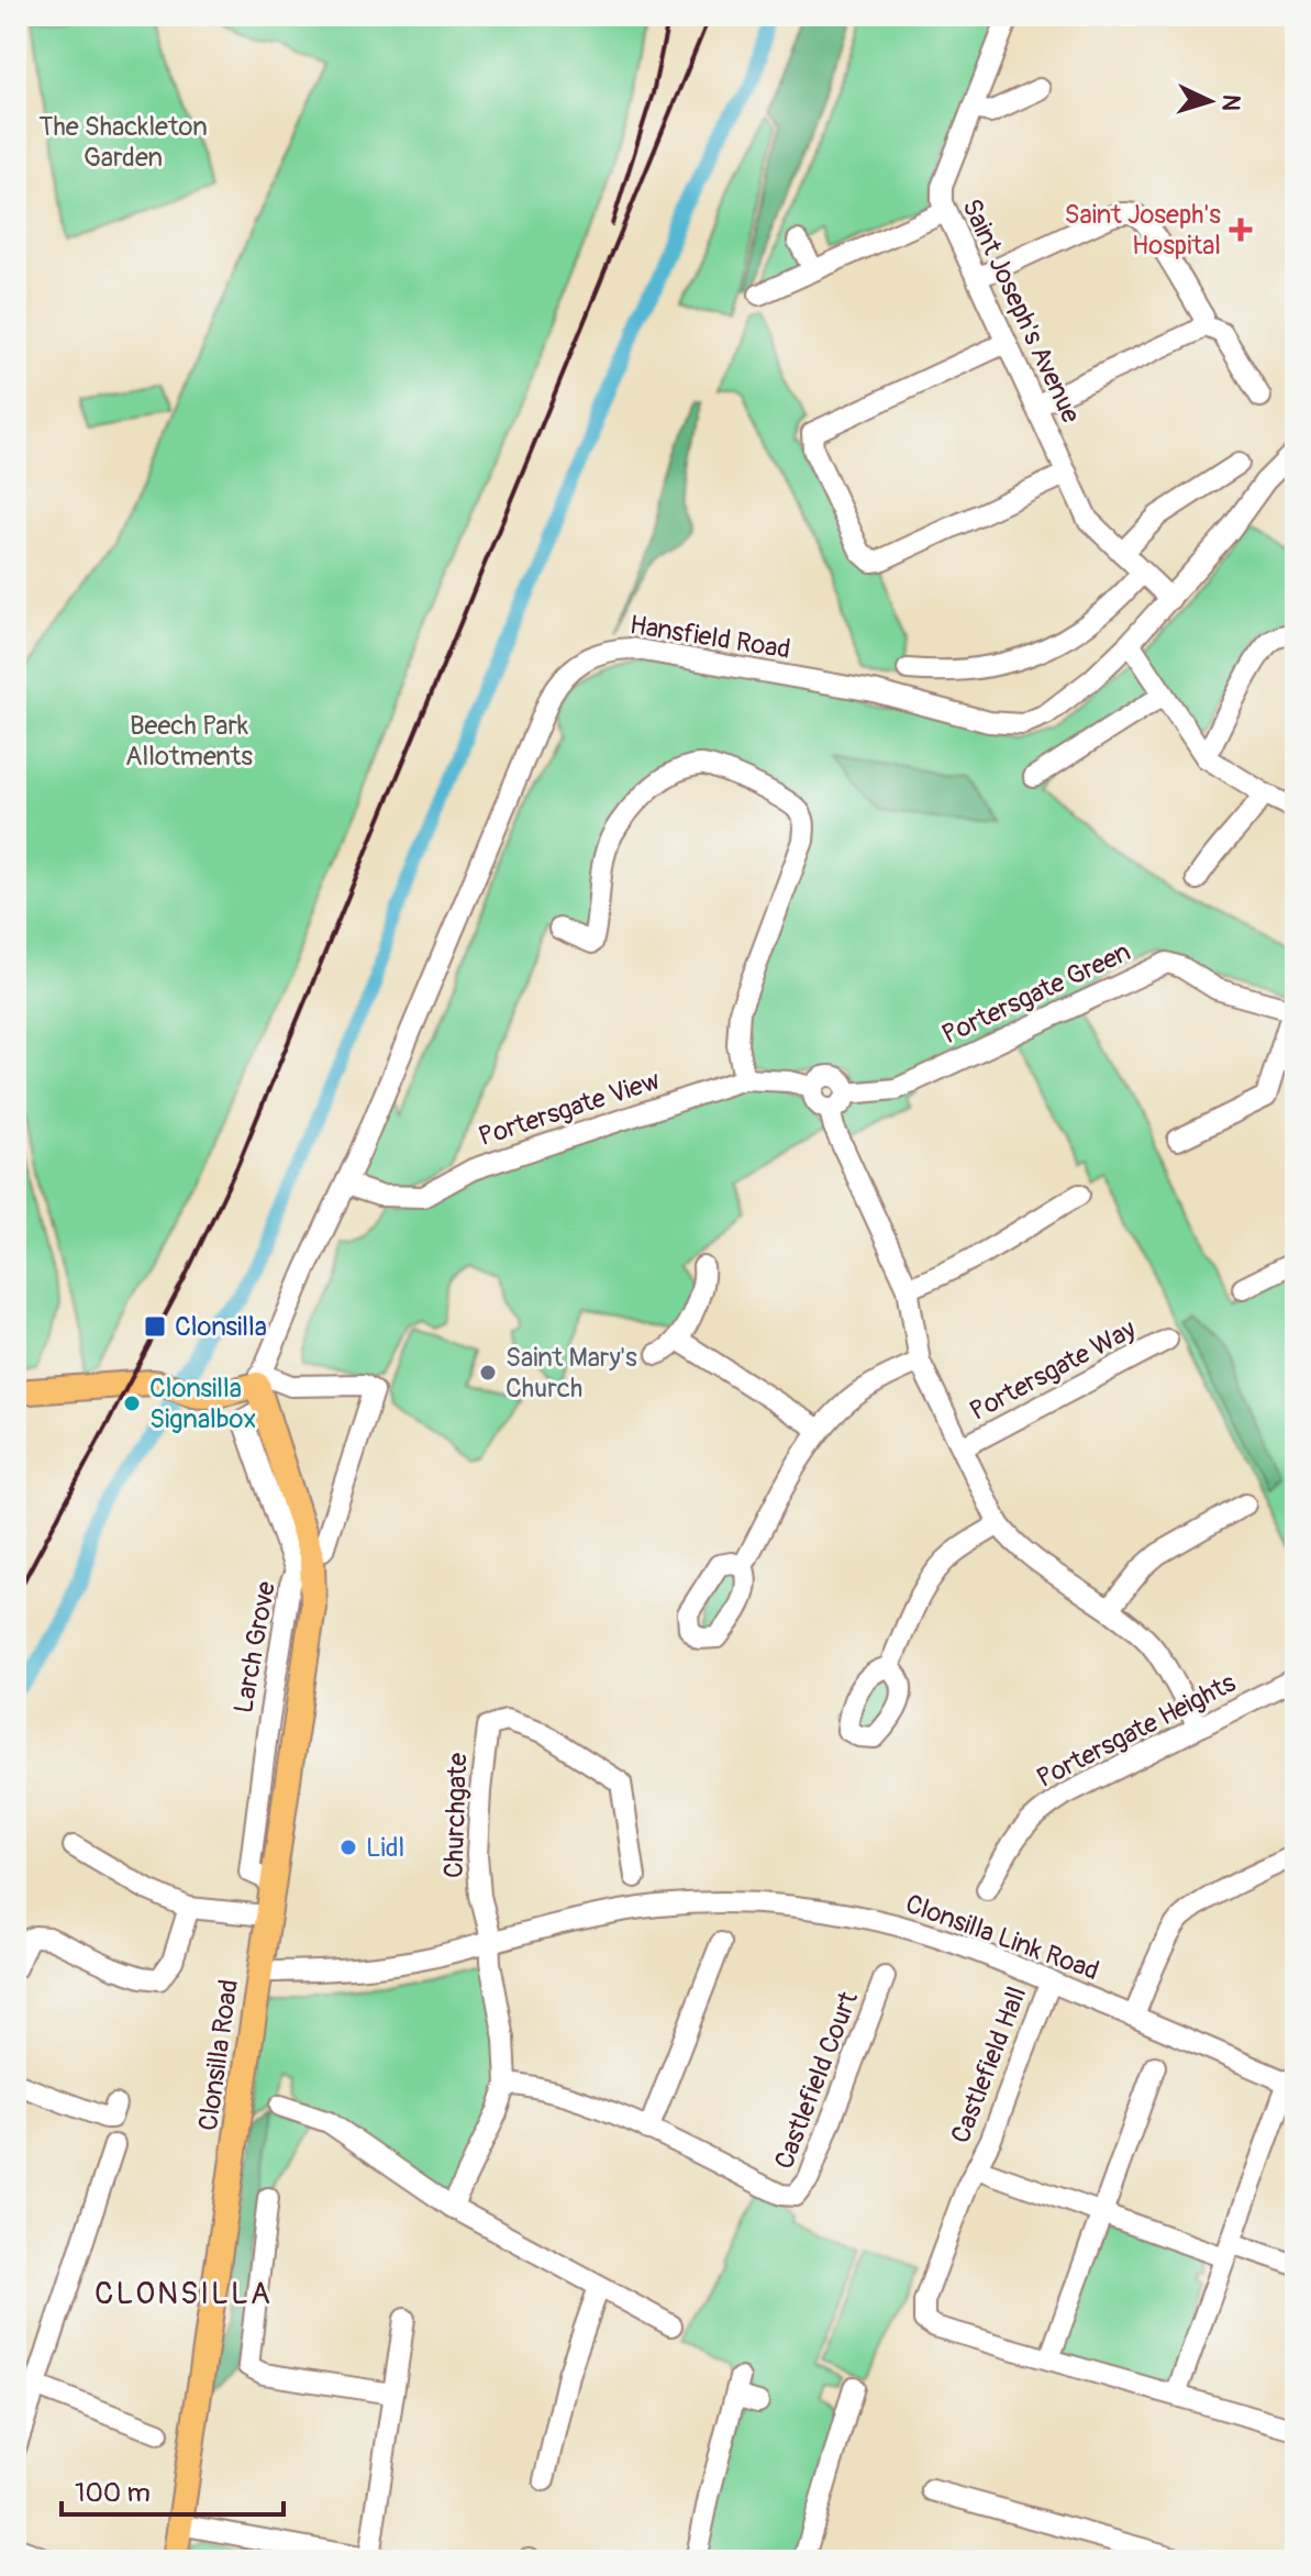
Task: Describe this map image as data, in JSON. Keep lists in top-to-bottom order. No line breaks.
{"streets":{"main road":["Clonsilla Road"],"street":["Saint Joseph's Avenue","Hansfield Road","Portersgate Green","Portersgate View","Portersgate Way","Larch Grove","Portersgate Heights","Churchgate","Clonsilla Link Road","Castlefield Hall","Castlefield Court"]},"crossings":[["Saint Joseph's Avenue","Hansfield Road"],["Hansfield Road","Portersgate View"],["Hansfield Road","Clonsilla Road"],["Portersgate Green","Portersgate View"],["Larch Grove","Clonsilla Road"],["Churchgate","Clonsilla Link Road"],["Clonsilla Link Road","Clonsilla Road"],["Clonsilla Link Road","Castlefield Hall"]],"districts":["CLONSILLA"],"parks":["The Shackleton Garden","Beech Park Allotments"],"places":{"health":["Saint Joseph's Hospital"],"transit":["Clonsilla"],"other":["Saint Mary's Church","Clonsilla Signalbox","Lidl"]},"scale_bar":"100 m","north":"right"}
